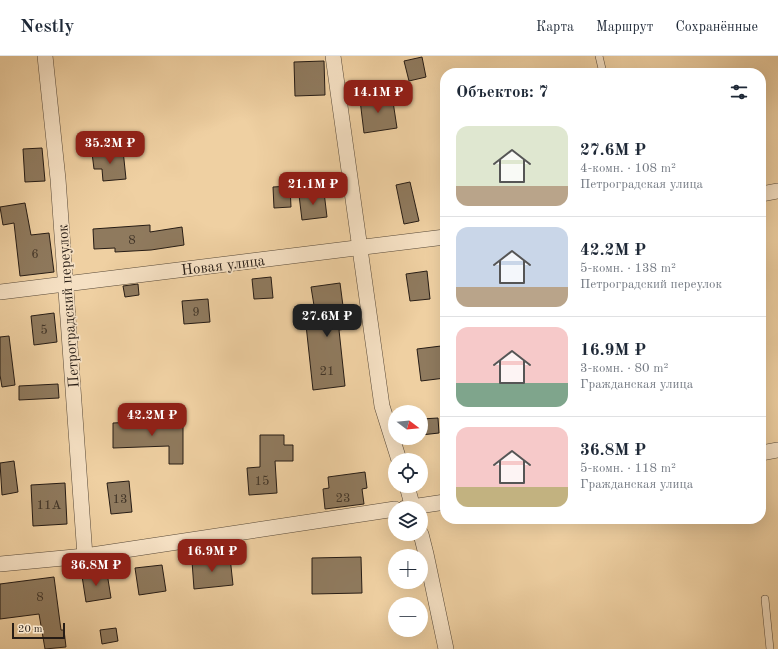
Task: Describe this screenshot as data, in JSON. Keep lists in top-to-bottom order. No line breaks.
{"streets":{"street":["Новая улица","Петроградский переулок"]},"crossings":[["Новая улица","Петроградский переулок"]],"house_numbers":["8","6","9","5","21","15","23","13","11А","8"],"scale_bar":"20 m","north":"right","page":{"header":"Nestly","nav":["Карта","Маршрут","Сохранённые"],"heading":"Объектов: 7","price":["14.1M ₽","35.2M ₽","21.1M ₽","27.6M ₽","42.2M ₽","16.9M ₽","36.8M ₽"],"list":[{"name":"27.6M ₽","note":"4-комн. · 108 m² · Петроградская улица"},{"name":"42.2M ₽","note":"5-комн. · 138 m² · Петроградский переулок"},{"name":"16.9M ₽","note":"3-комн. · 80 m² · Гражданская улица"},{"name":"36.8M ₽","note":"5-комн. · 118 m² · Гражданская улица"}],"map_buttons":["+","−"],"scale":"20 m"}}
